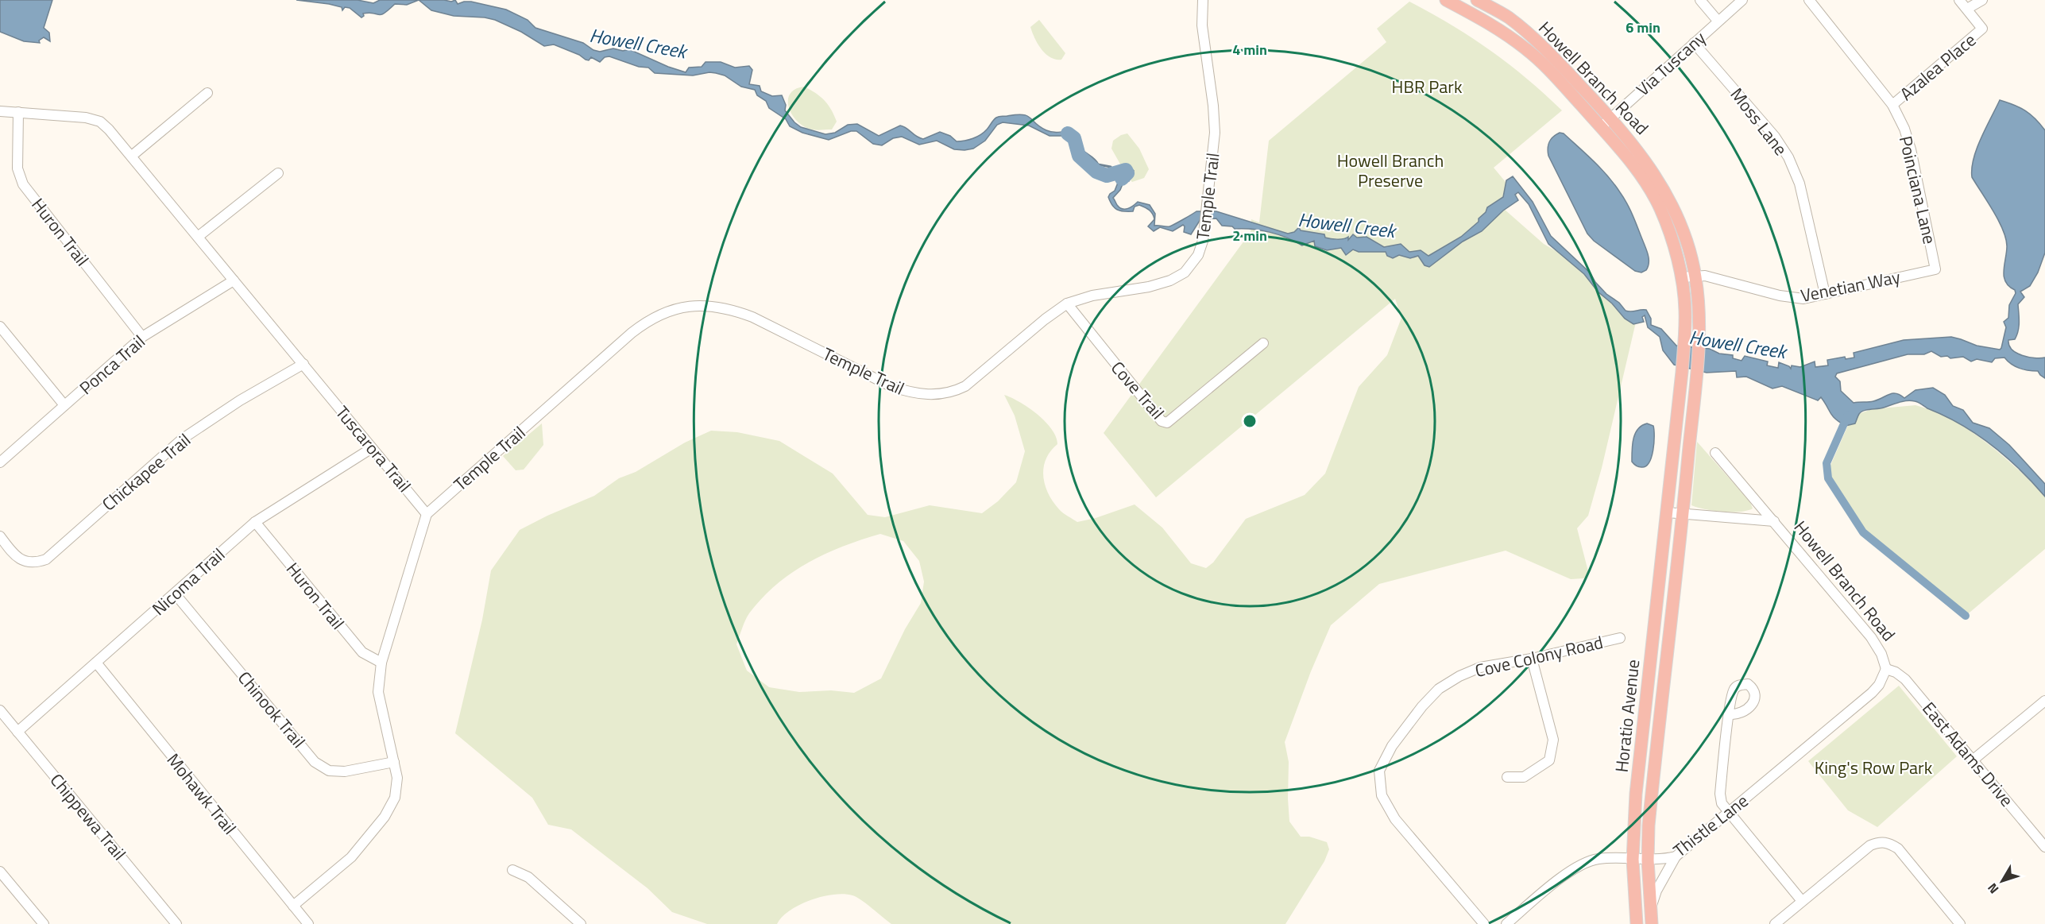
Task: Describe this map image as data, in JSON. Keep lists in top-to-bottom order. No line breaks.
{"streets":{"main road":["Howell Branch Road","Horatio Avenue"],"street":["Via Tuscany","Azalea Place","Moss Lane","Poinciana Lane","Temple Trail","Huron Trail","Venetian Way","Ponca Trail","Cove Trail","Tuscarora Trail","Chickapee Trail","Nicoma Trail","Cove Colony Road","Chinook Trail","East Adams Drive","Mohawk Trail","Chippewa Trail","Thistle Lane"]},"crossings":[["Via Tuscany","Howell Branch Road"],["Via Tuscany","Moss Lane"],["Azalea Place","Poinciana Lane"],["Howell Branch Road","Venetian Way"],["Howell Branch Road","Horatio Avenue"],["Howell Branch Road","East Adams Drive"],["Howell Branch Road","Thistle Lane"],["Moss Lane","Venetian Way"],["Poinciana Lane","Venetian Way"],["Temple Trail","Cove Trail"],["Temple Trail","Tuscarora Trail"],["Huron Trail","Ponca Trail"],["Huron Trail","Tuscarora Trail"],["Huron Trail","Nicoma Trail"],["Ponca Trail","Tuscarora Trail"],["Tuscarora Trail","Chickapee Trail"],["Tuscarora Trail","Nicoma Trail"],["Nicoma Trail","Chinook Trail"],["Nicoma Trail","Mohawk Trail"],["Nicoma Trail","Chippewa Trail"],["Horatio Avenue","Thistle Lane"],["East Adams Drive","Thistle Lane"]],"water":["Howell Creek"],"parks":["HBR Park","Howell Branch Preserve","King's Row Park"],"north":"bottom left","rings":["6 min","4 min","2 min"]}
